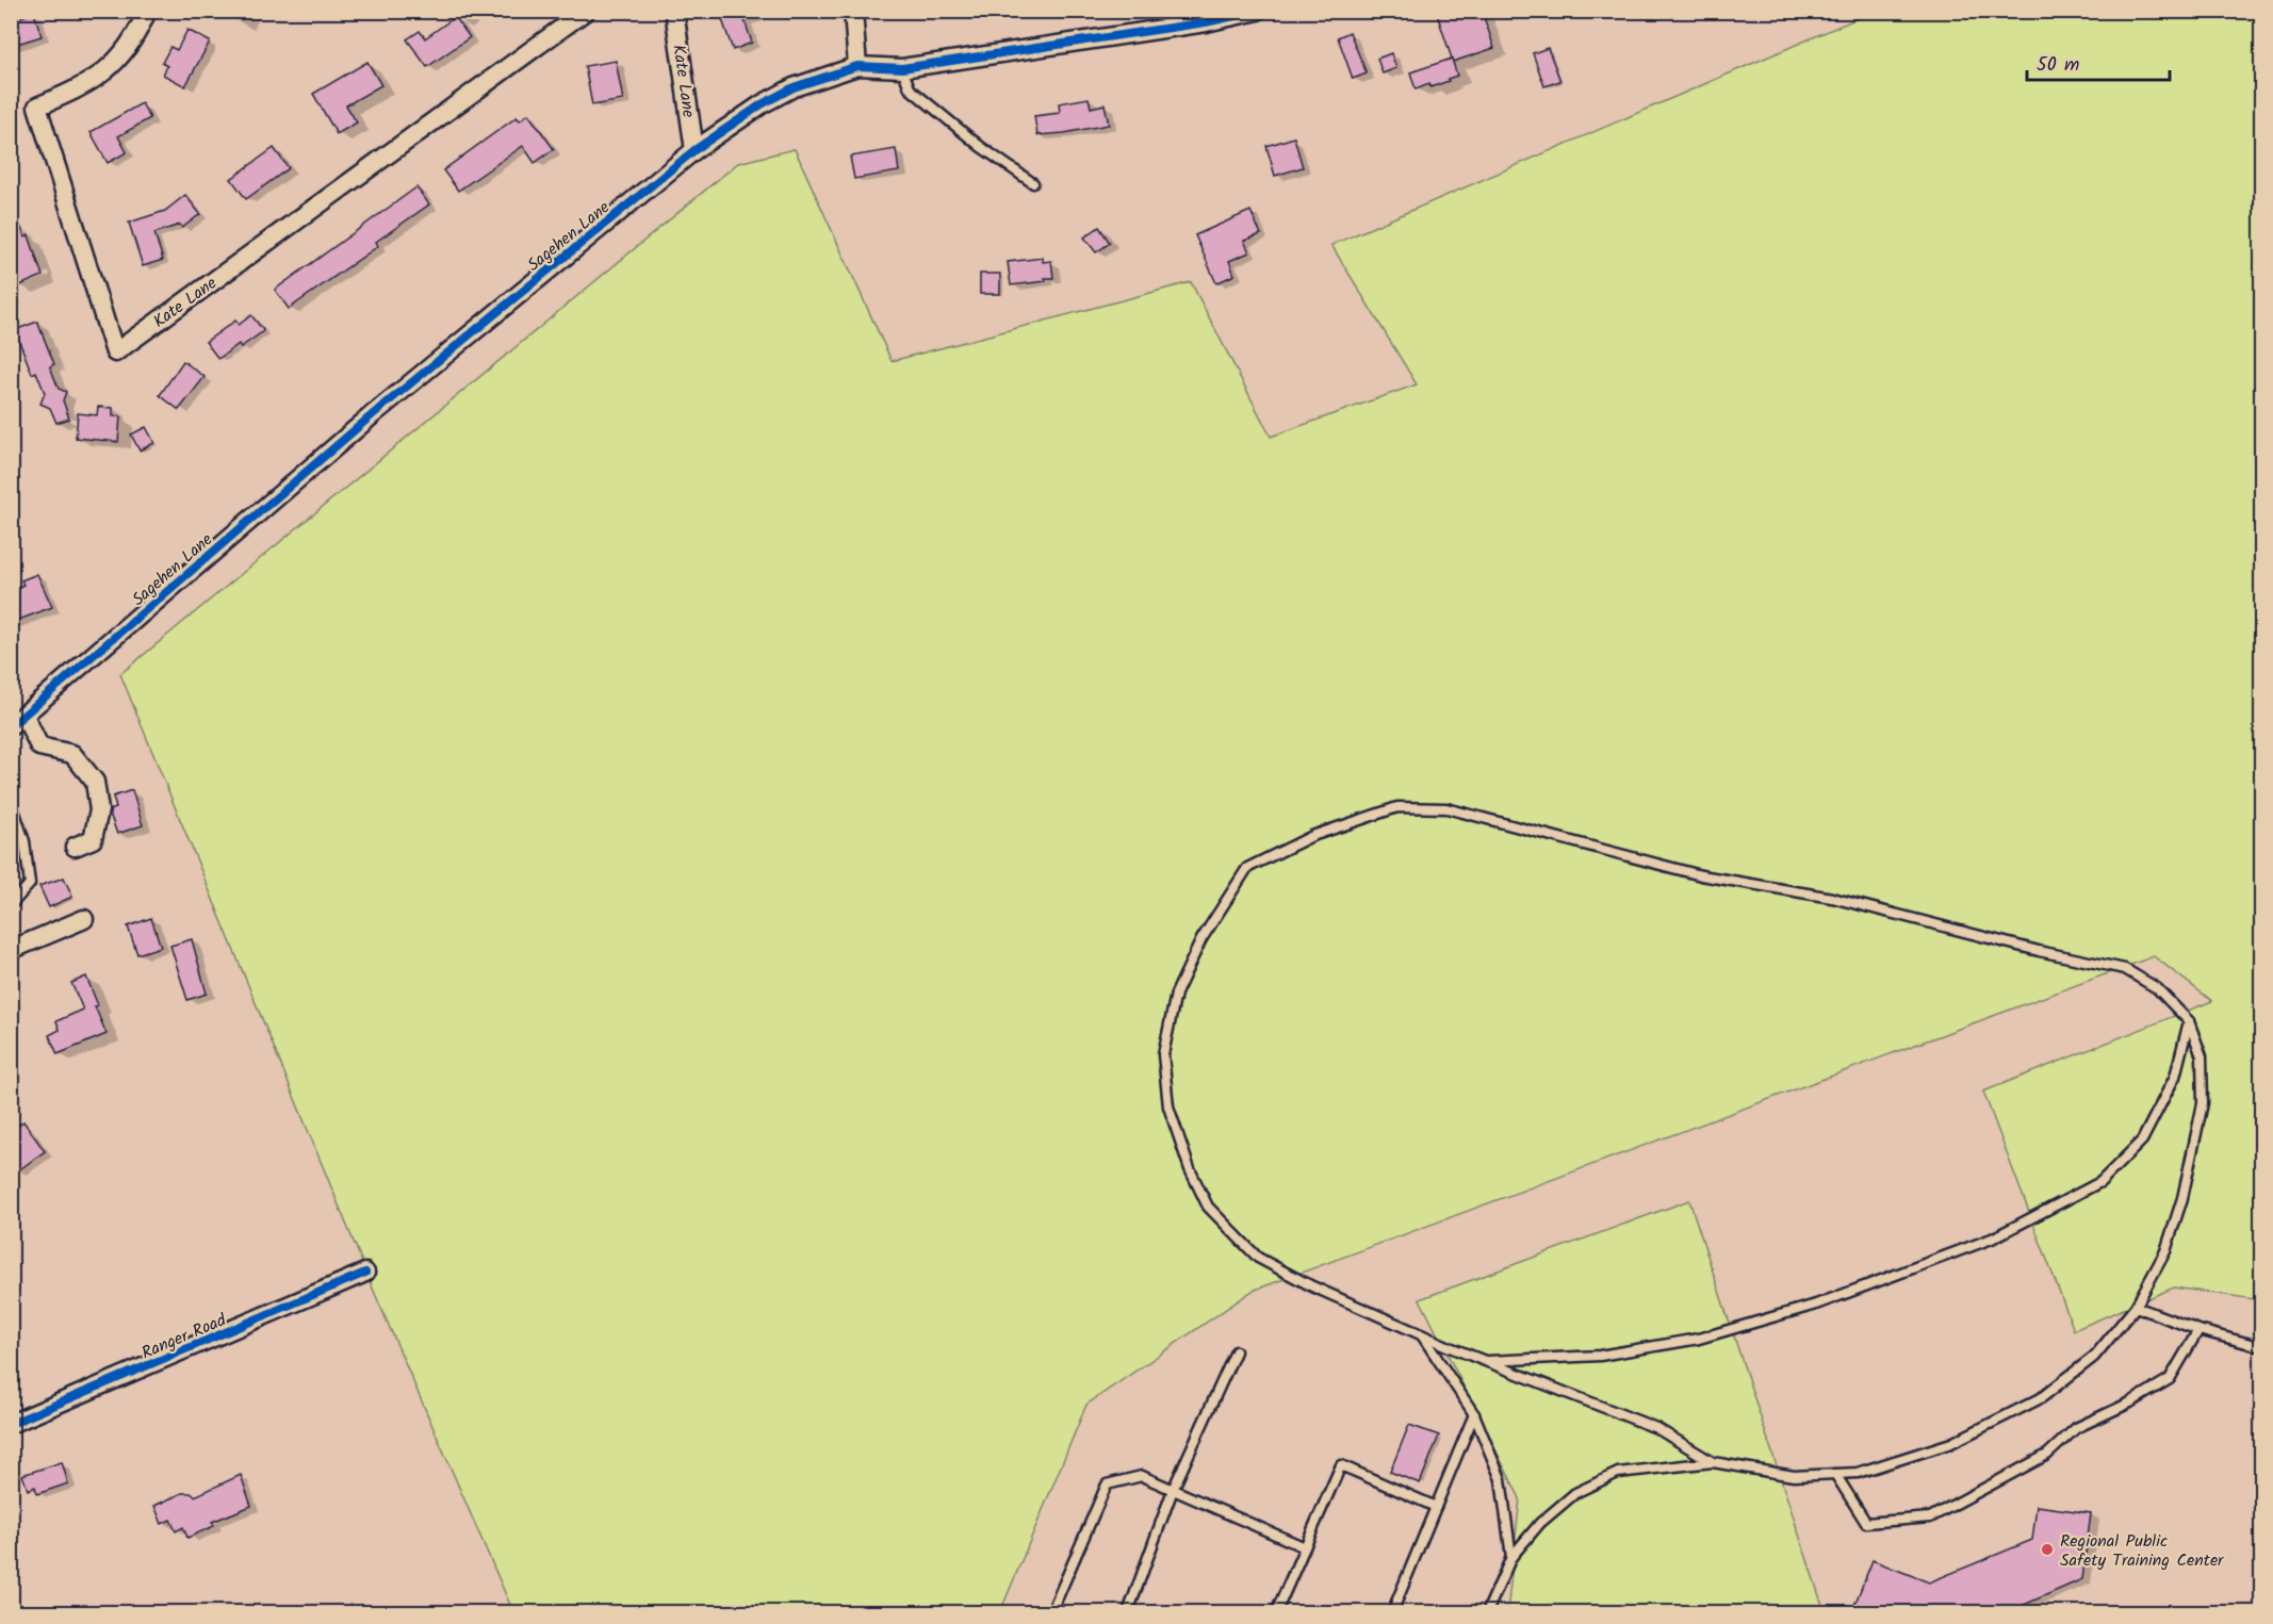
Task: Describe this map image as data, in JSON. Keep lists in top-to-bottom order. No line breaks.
{"streets":{"street":["Kate Lane","Sagehen Lane","Ranger Road"]},"crossings":[["Kate Lane","Sagehen Lane"]],"places":["Regional Public Safety Training Center"],"scale_bar":"50 m"}
